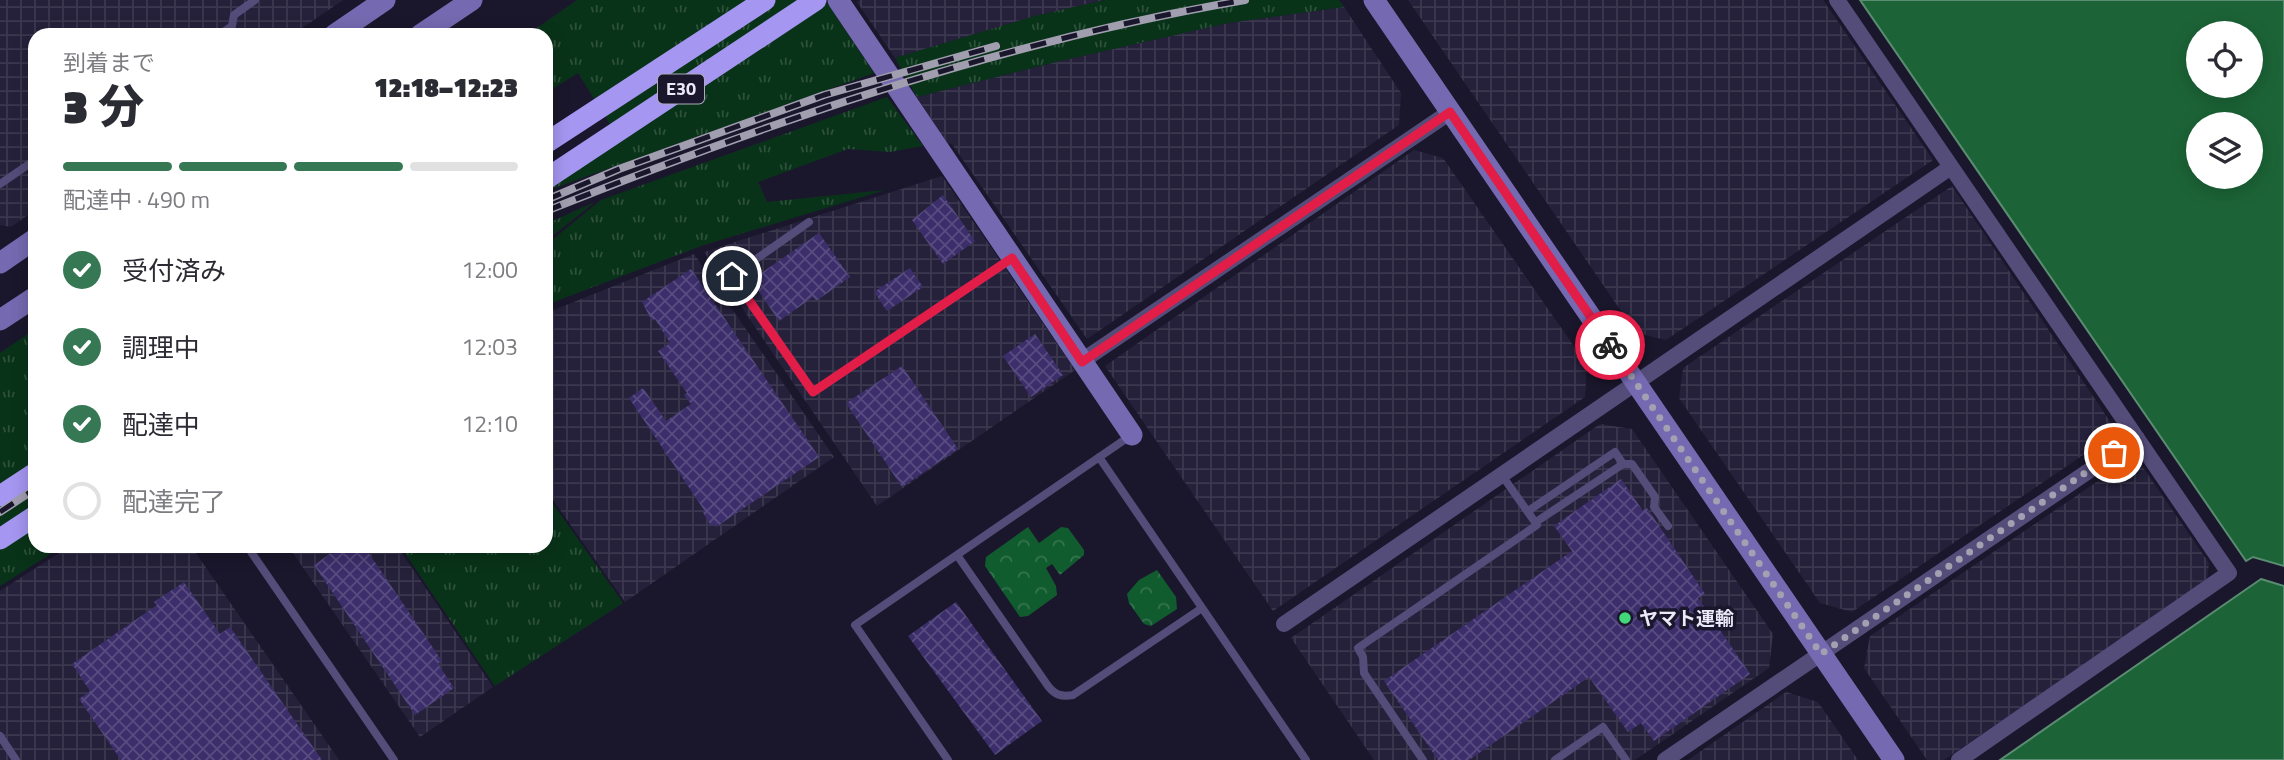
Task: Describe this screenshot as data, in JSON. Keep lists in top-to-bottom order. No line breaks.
{"streets":{"highway":["E30"]},"places":["ヤマト運輸"],"page":{"heading":["3 分","到着まで","12:18–12:23"],"bar":"配達中 · 490 m","list":[["受付済み","12:00"],["調理中","12:03"],["配達中","12:10"],"配達完了"]}}
